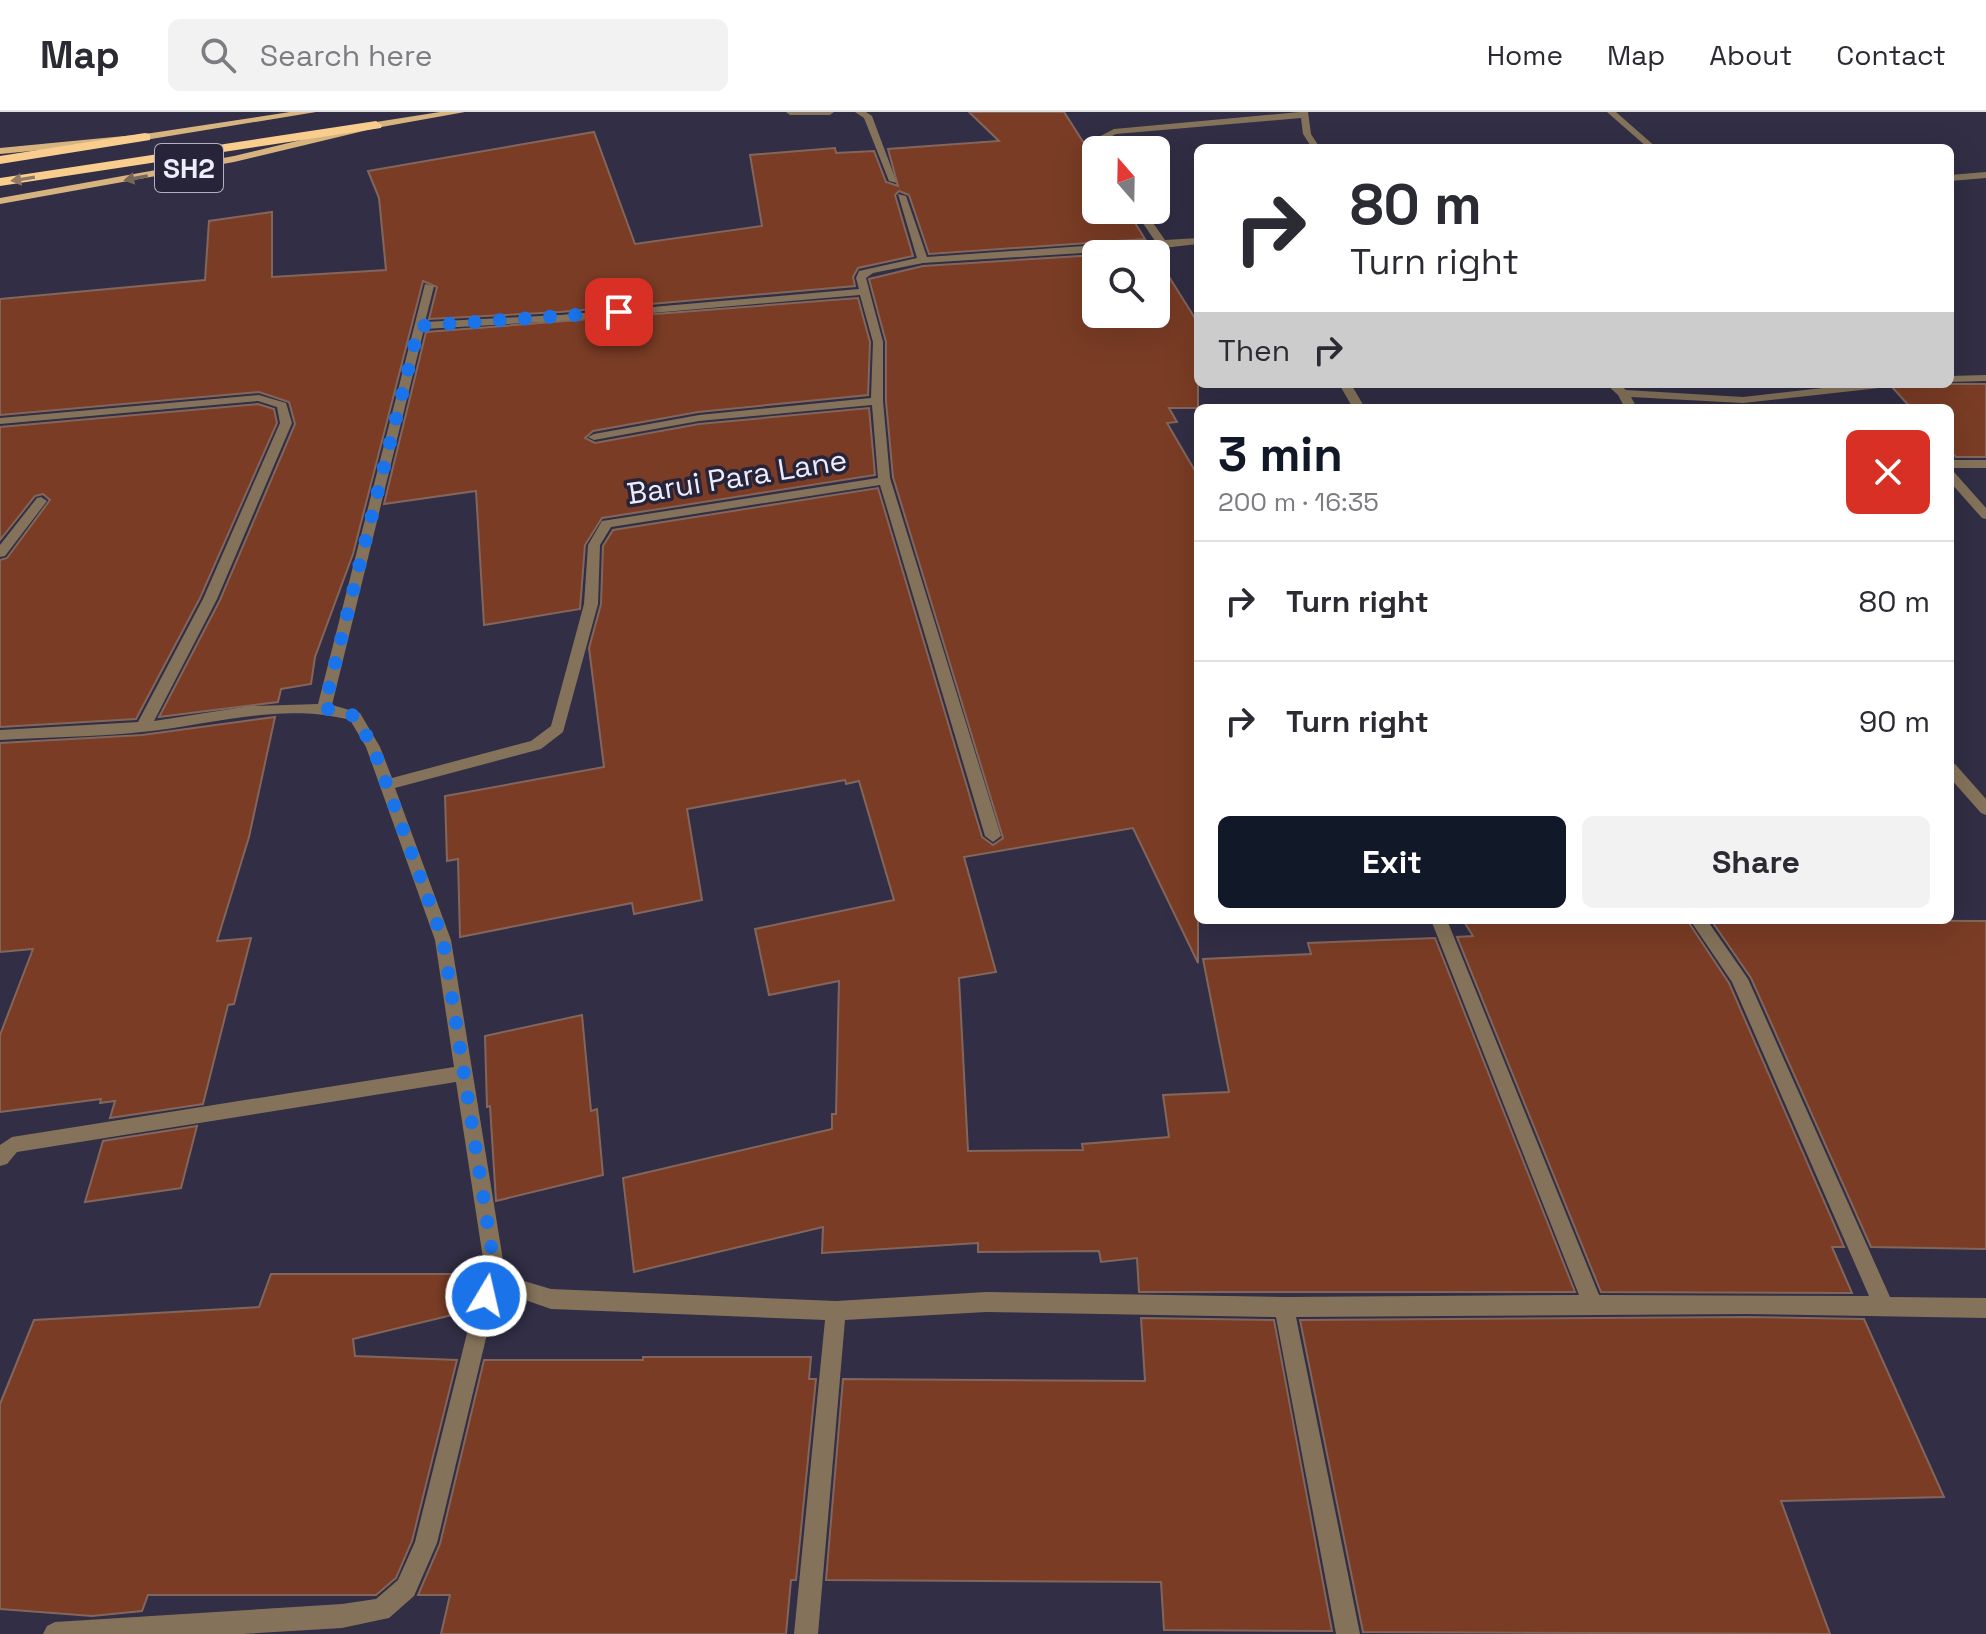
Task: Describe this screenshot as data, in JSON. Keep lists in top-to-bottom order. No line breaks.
{"streets":{"main road":["SH2"],"street":["Barui Para Lane"]},"north":"top","page":{"header":"Map","search":"Search here","nav":["Home","Map","About","Contact"],"turn":["80 m","Turn right"],"then":"Then","heading":["3 min","200 m · 16:35"],"list":[{"name":"Turn right","value":"80 m"},{"name":"Turn right","value":"90 m"}],"buttons":["Exit","Share"]}}
